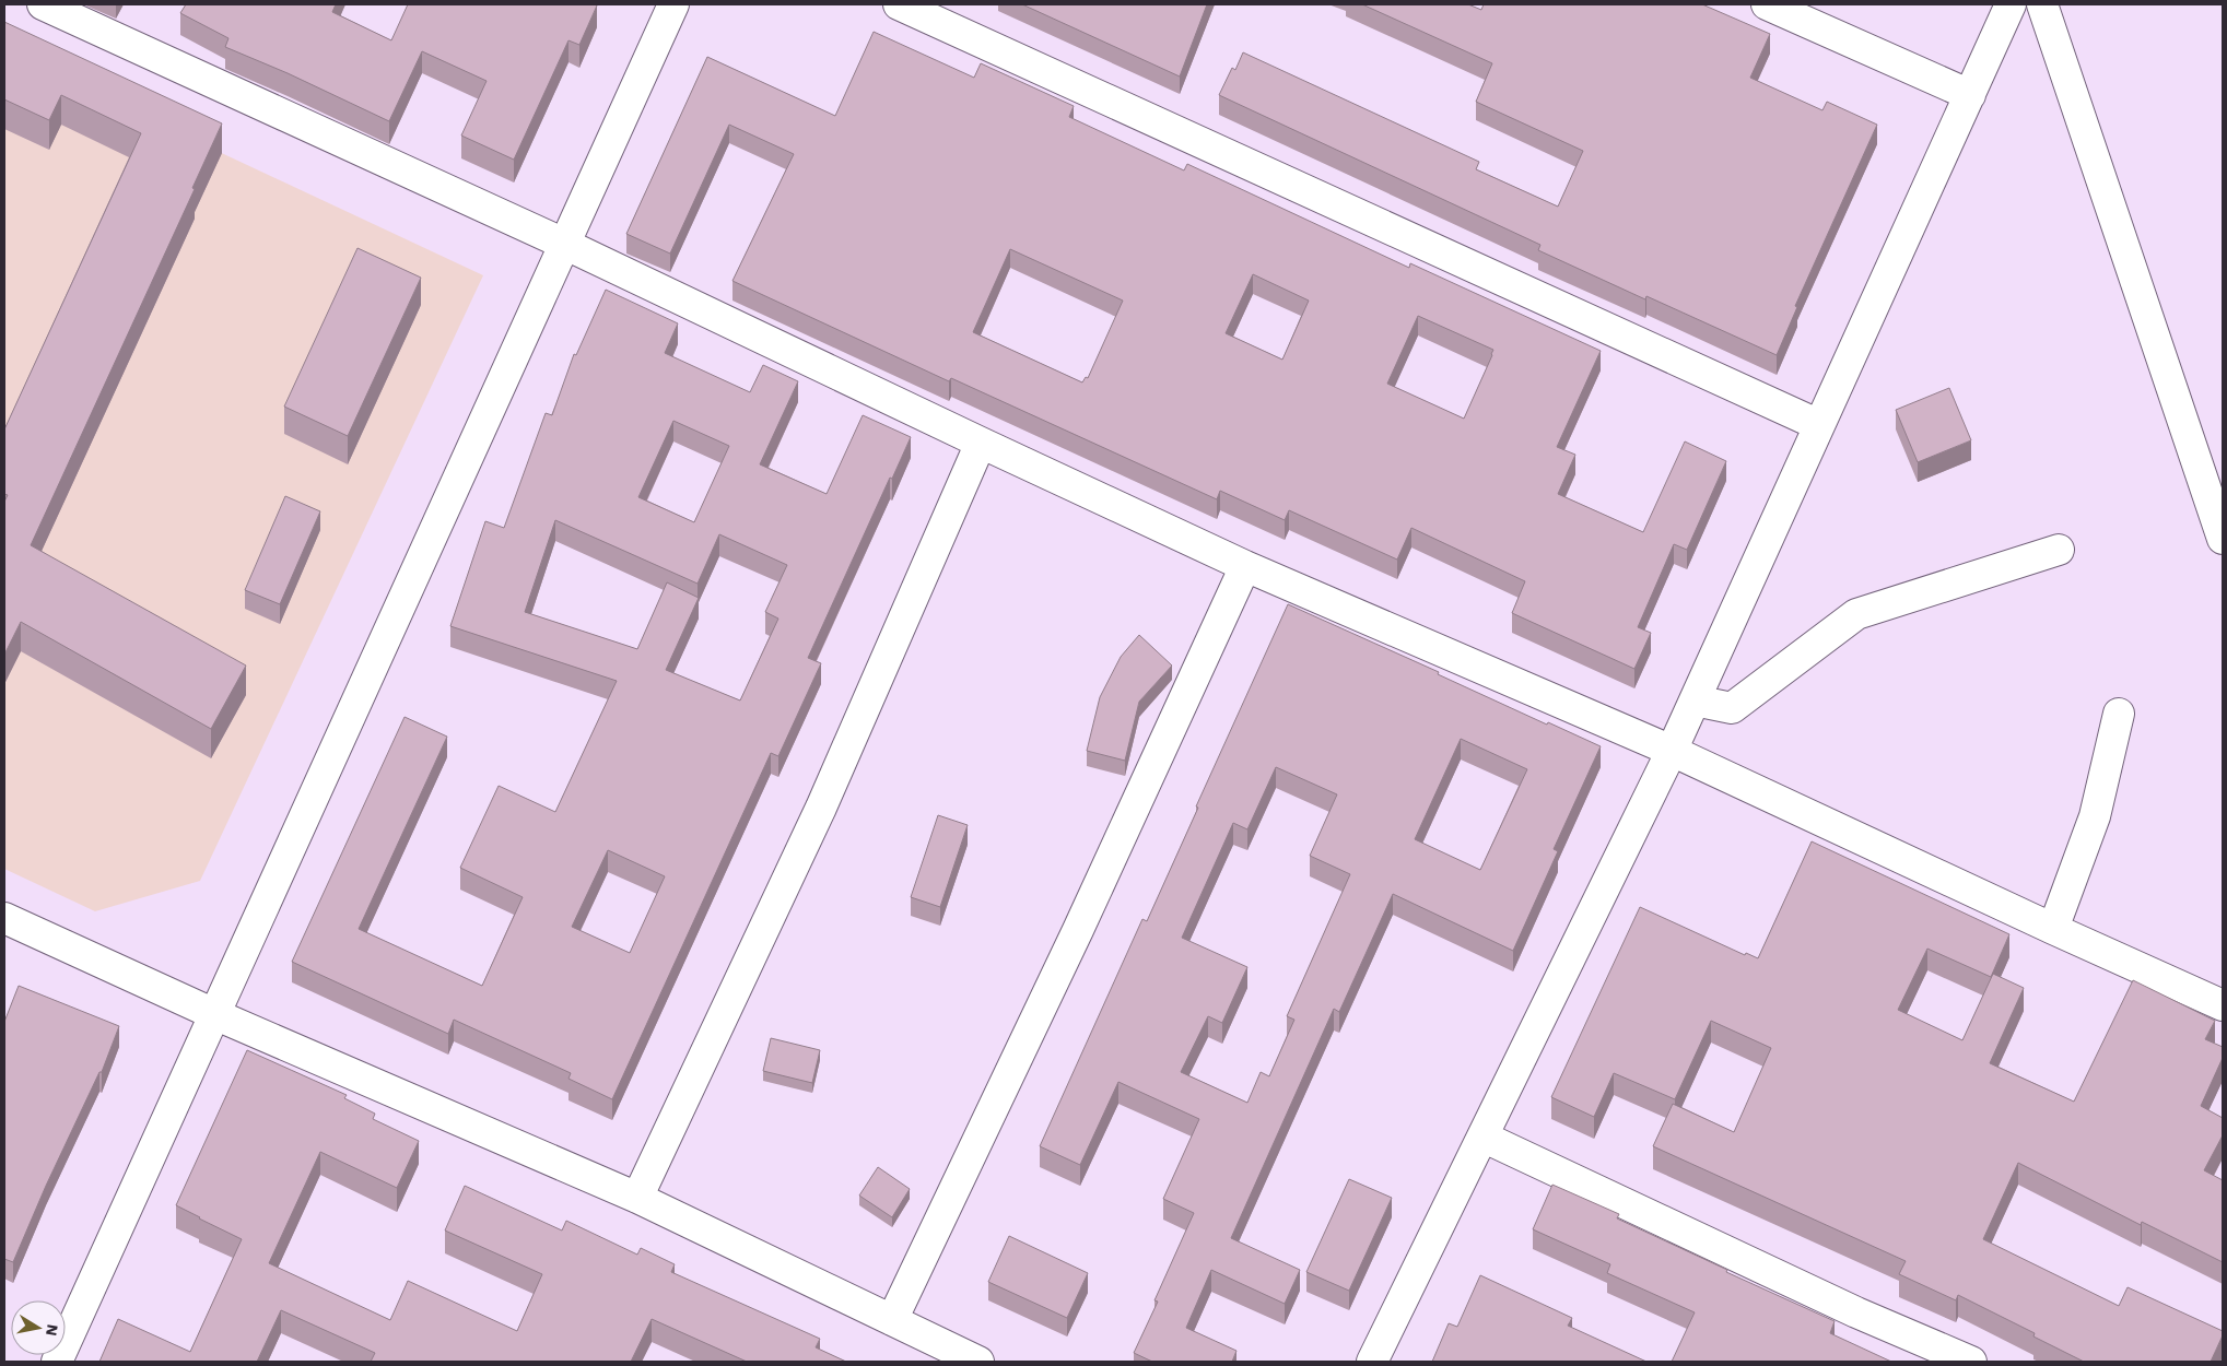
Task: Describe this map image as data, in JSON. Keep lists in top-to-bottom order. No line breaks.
{"north":"right"}
